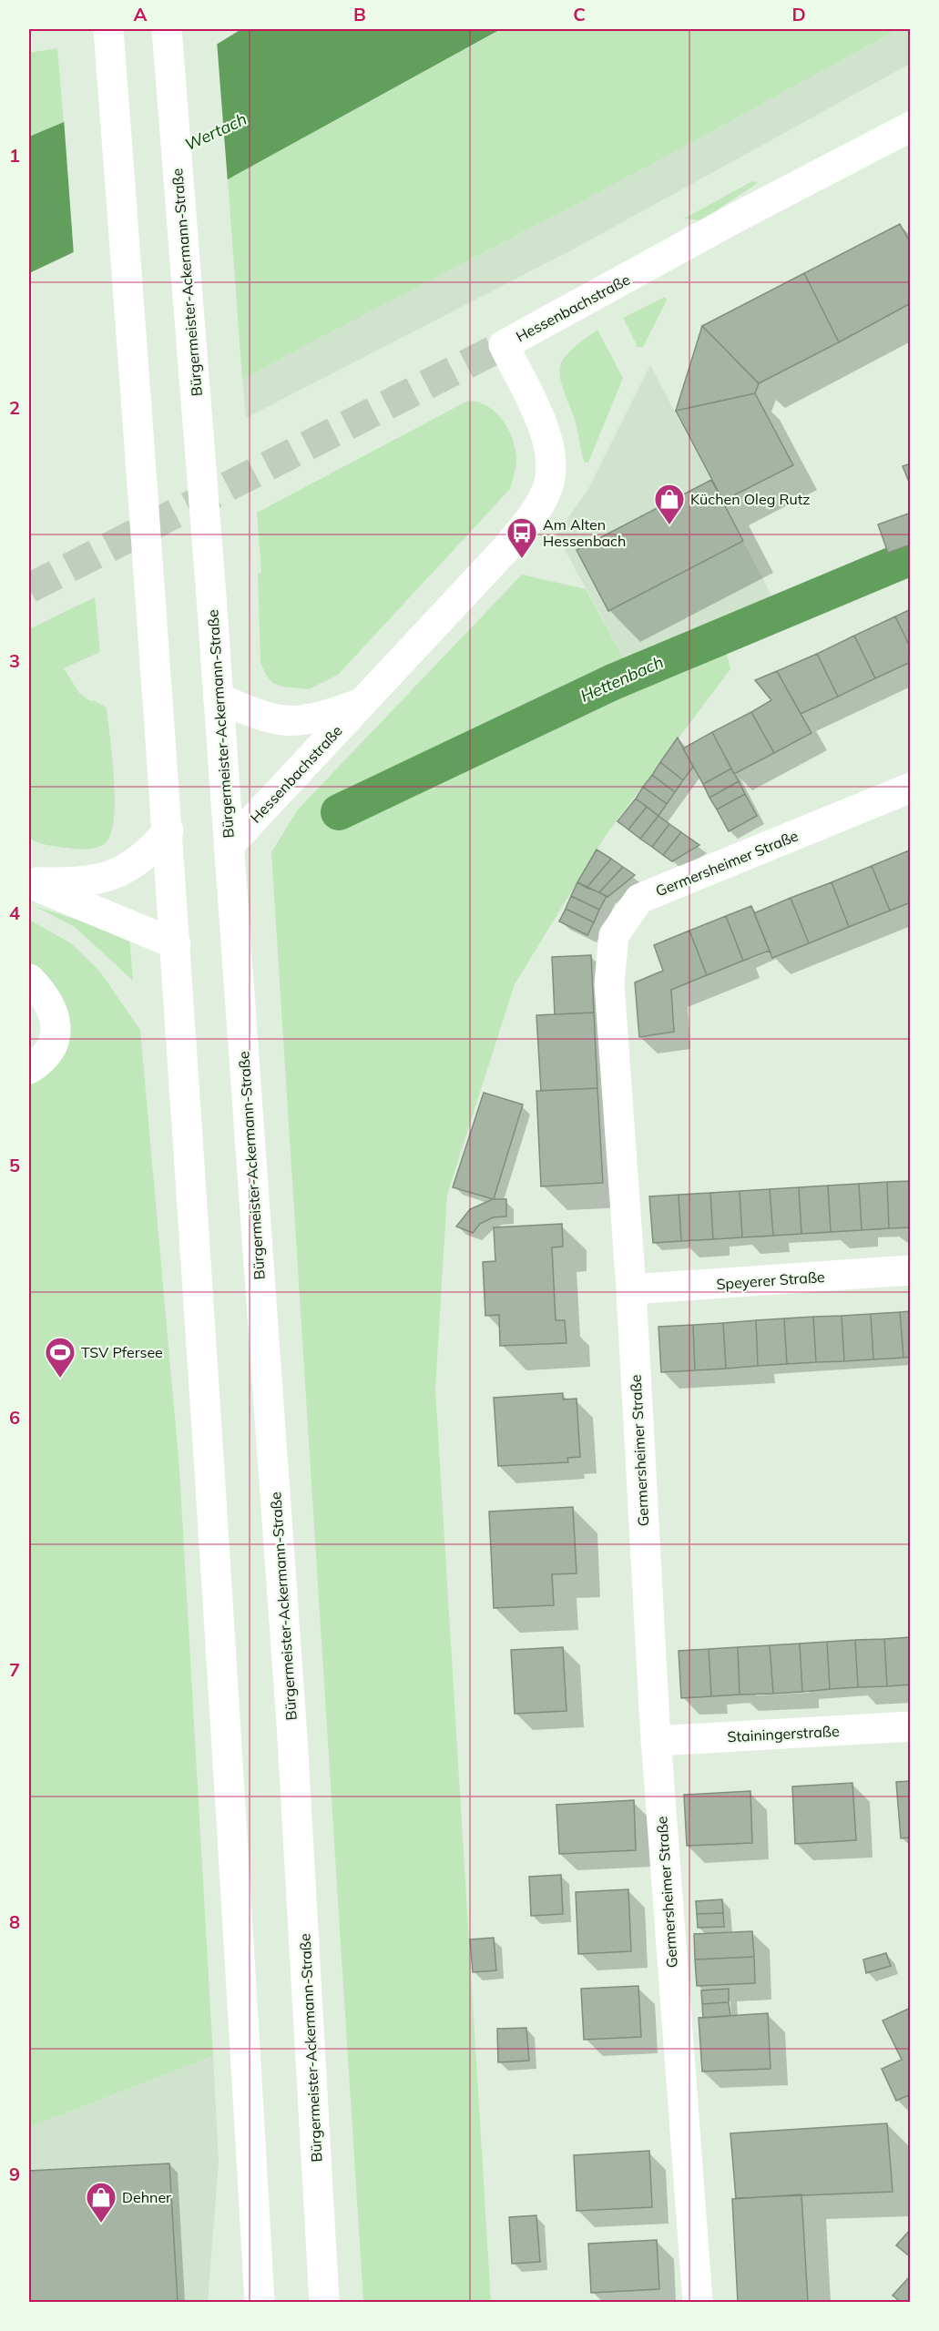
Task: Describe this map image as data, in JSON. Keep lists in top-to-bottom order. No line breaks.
{"streets":{"main road":["Bürgermeister-Ackermann-Straße","Hessenbachstraße","Germersheimer Straße","Speyerer Straße","Stainingerstraße"]},"crossings":[["Bürgermeister-Ackermann-Straße","Hessenbachstraße"],["Germersheimer Straße","Speyerer Straße"],["Germersheimer Straße","Stainingerstraße"]],"water":["Wertach","Hettenbach"],"places":{"shop":["Küchen Oleg Rutz","Dehner"],"bus stop":["Am Alten Hessenbach"],"sports":["TSV Pfersee"]},"grid":{"columns":["A","B","C","D"],"rows":["1","2","3","4","5","6","7","8","9"]}}
